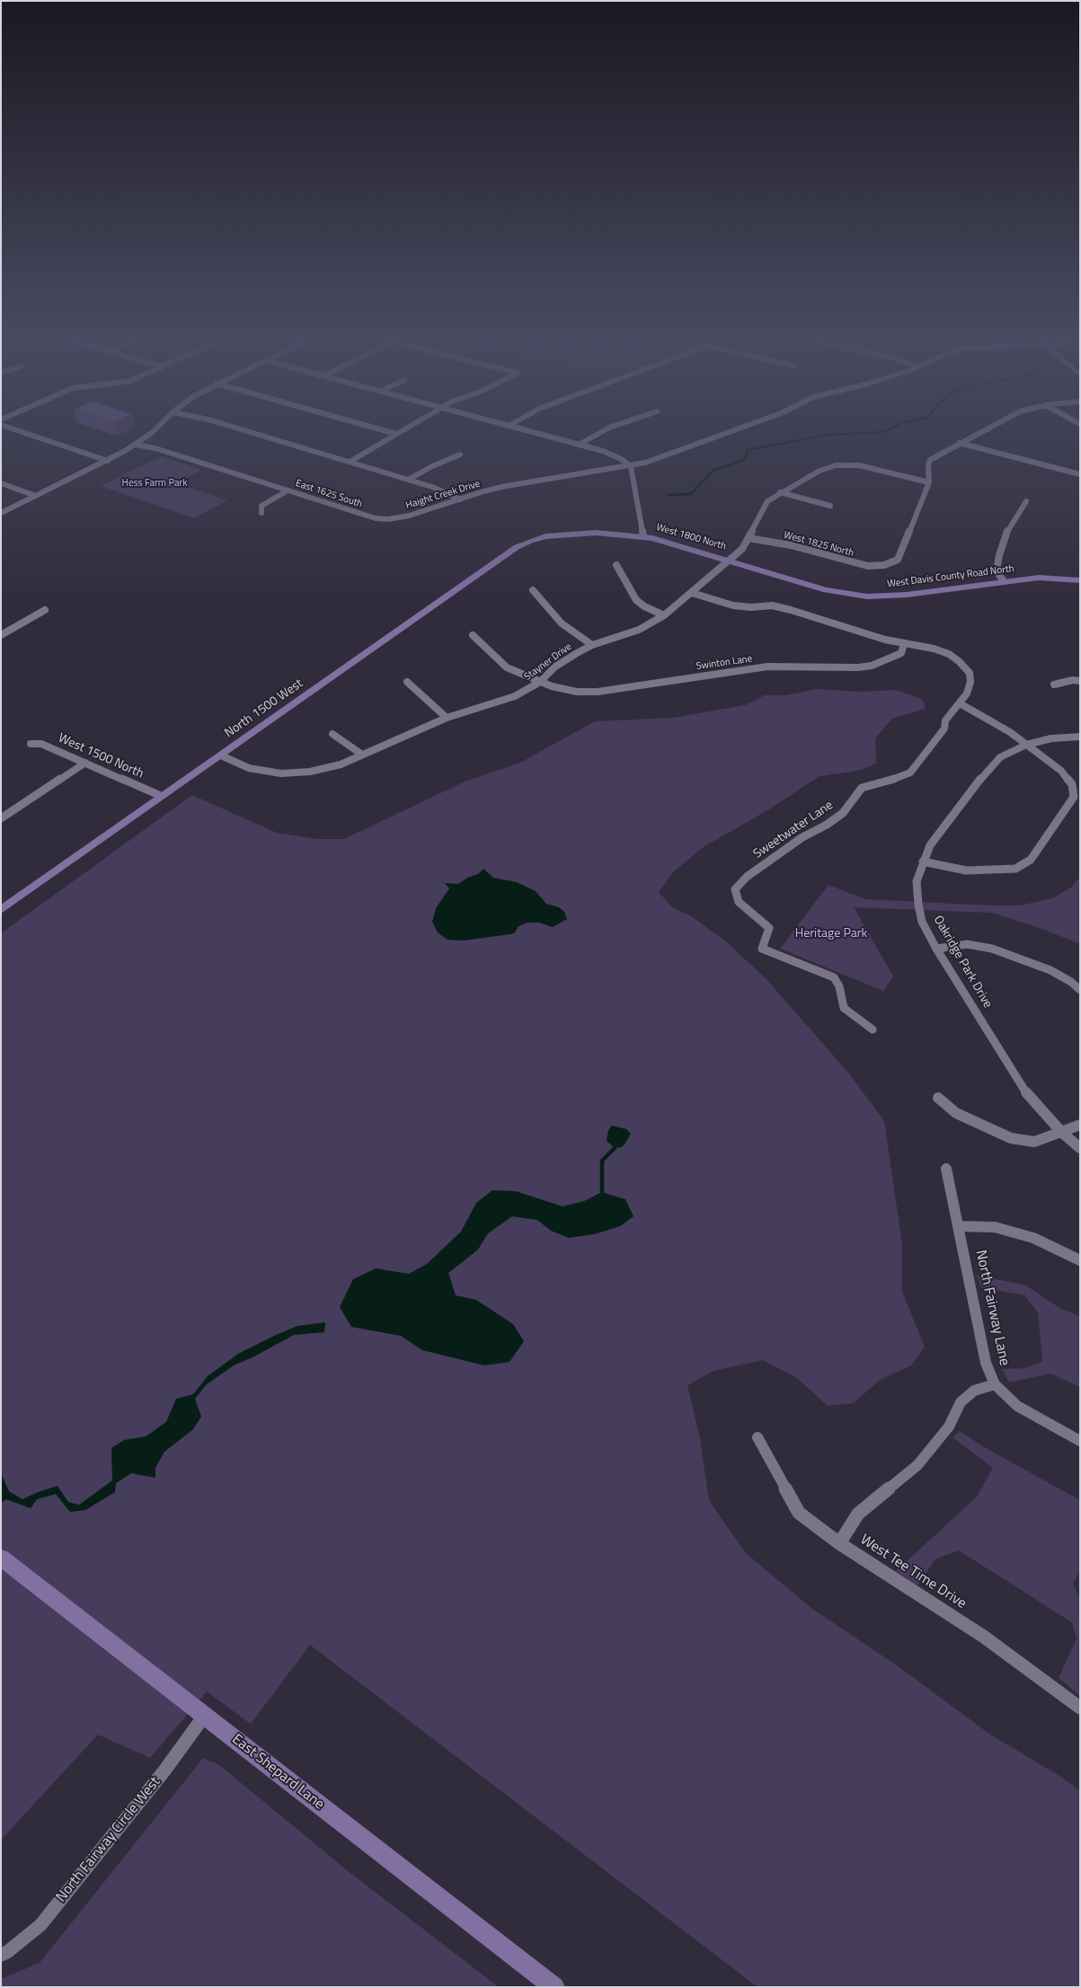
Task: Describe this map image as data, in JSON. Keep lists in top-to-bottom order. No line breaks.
{"streets":{"street":["East 1625 South","Haight Creek Drive","West 1800 North","West 1825 North","West Davis County Road North","Stayner Drive","Swinton Lane","North 1500 West","West 1500 North","Sweetwater Lane","Oakridge Park Drive","North Fairway Lane","West Tee Time Drive","East Shepard Lane","North Fairway Circle West"]},"crossings":[["East 1625 South","Haight Creek Drive"],["West 1800 North","West Davis County Road North"],["West 1800 North","Stayner Drive"],["West 1800 North","North 1500 West"],["West 1825 North","Stayner Drive"],["Stayner Drive","Swinton Lane"],["Stayner Drive","North 1500 West"],["Stayner Drive","Sweetwater Lane"],["Swinton Lane","Sweetwater Lane"],["North 1500 West","West 1500 North"],["North Fairway Lane","West Tee Time Drive"],["East Shepard Lane","North Fairway Circle West"]],"parks":["Hess Farm Park","Heritage Park"]}
